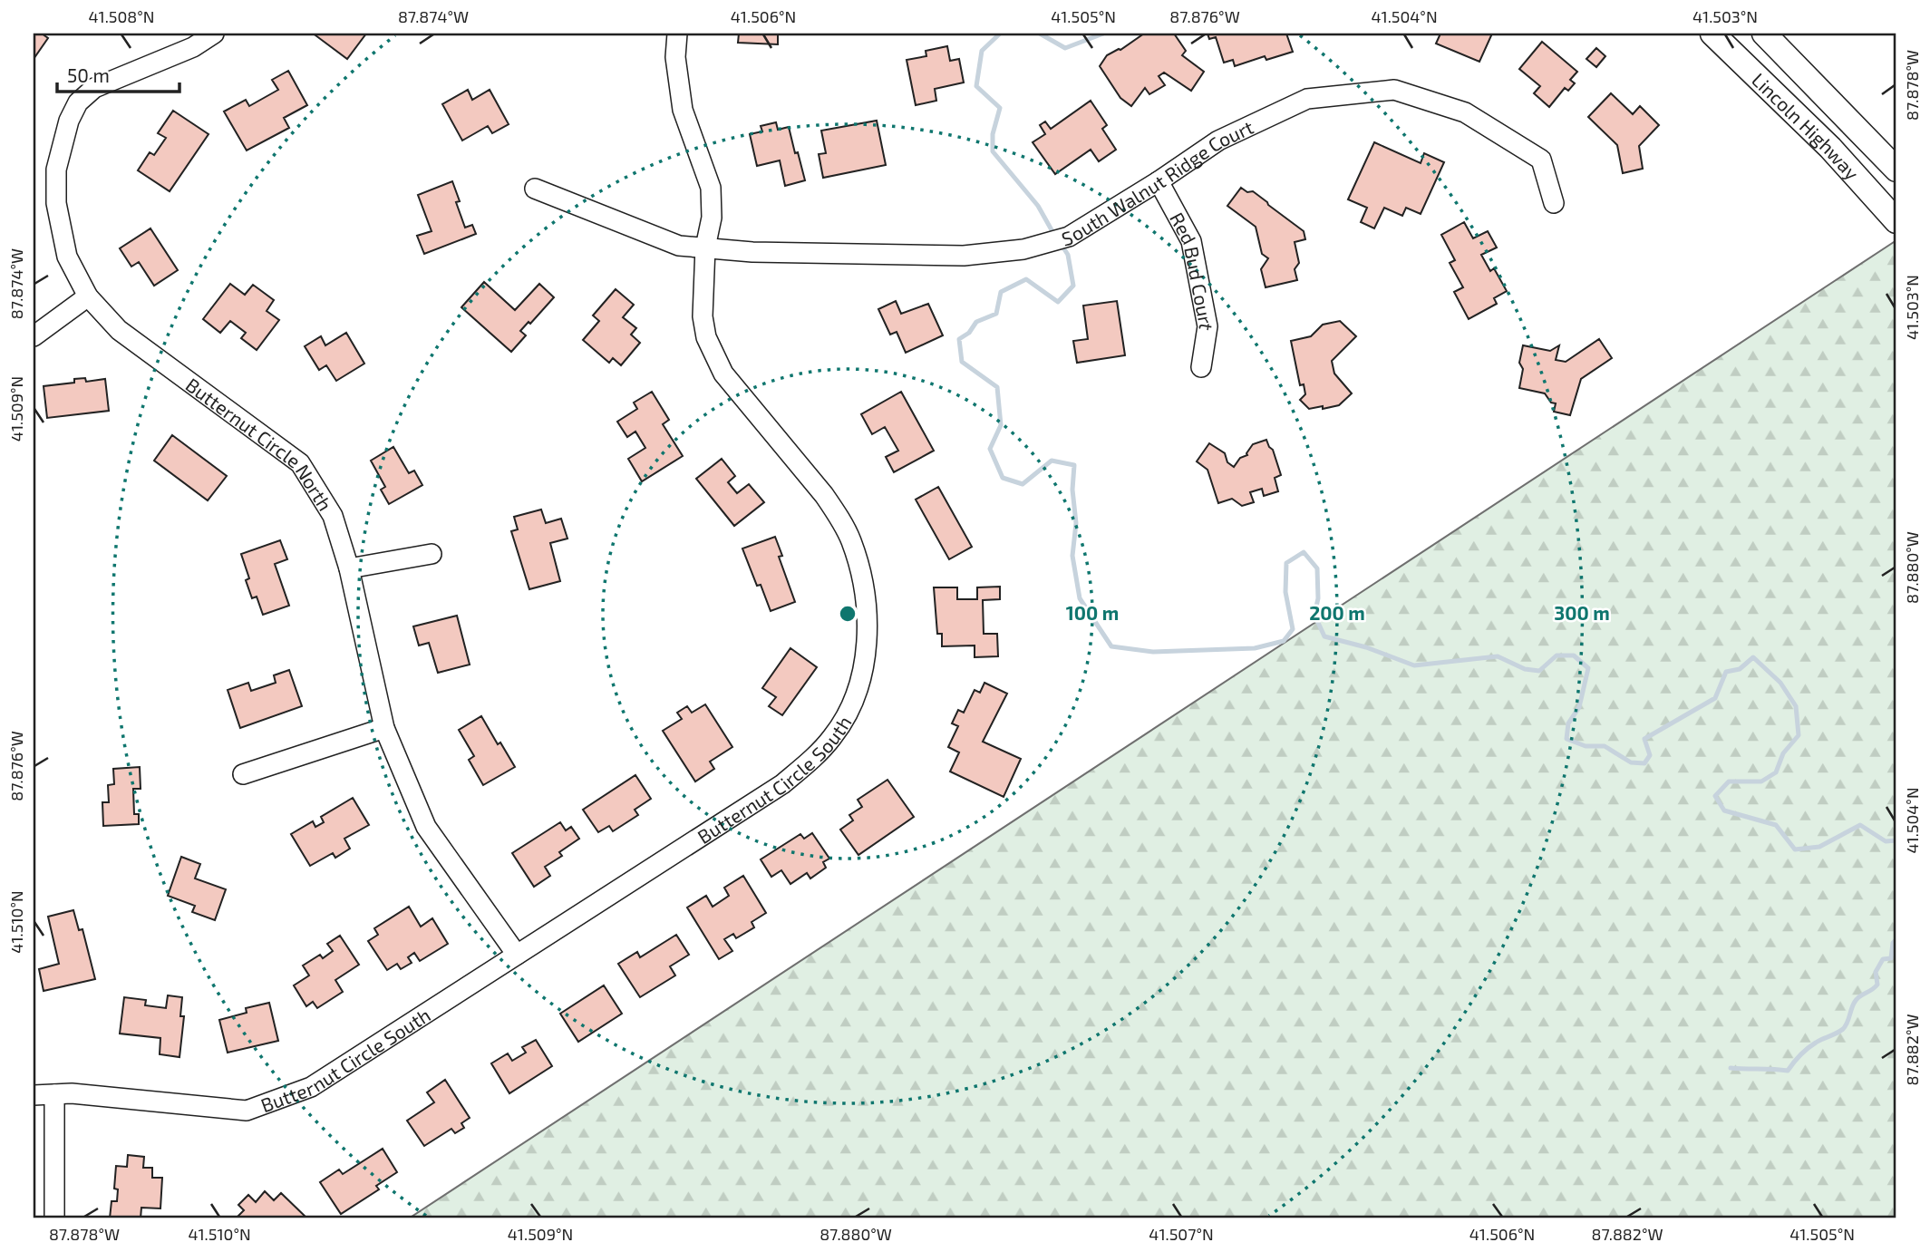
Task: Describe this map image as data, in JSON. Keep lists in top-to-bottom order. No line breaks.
{"streets":{"main road":["Lincoln Highway"],"street":["South Walnut Ridge Court","Red Bud Court","Butternut Circle North","Butternut Circle South"]},"crossings":[["South Walnut Ridge Court","Red Bud Court"],["South Walnut Ridge Court","Butternut Circle South"],["Butternut Circle North","Butternut Circle South"]],"scale_bar":"50 m","coordinates":["41.508°N","87.874°W","41.506°N","41.505°N","87.876°W","41.504°N","41.503°N","87.878°W","41.509°N","87.880°W","41.510°N","87.882°W","41.507°N"],"rings":["100 m","200 m","300 m"]}
